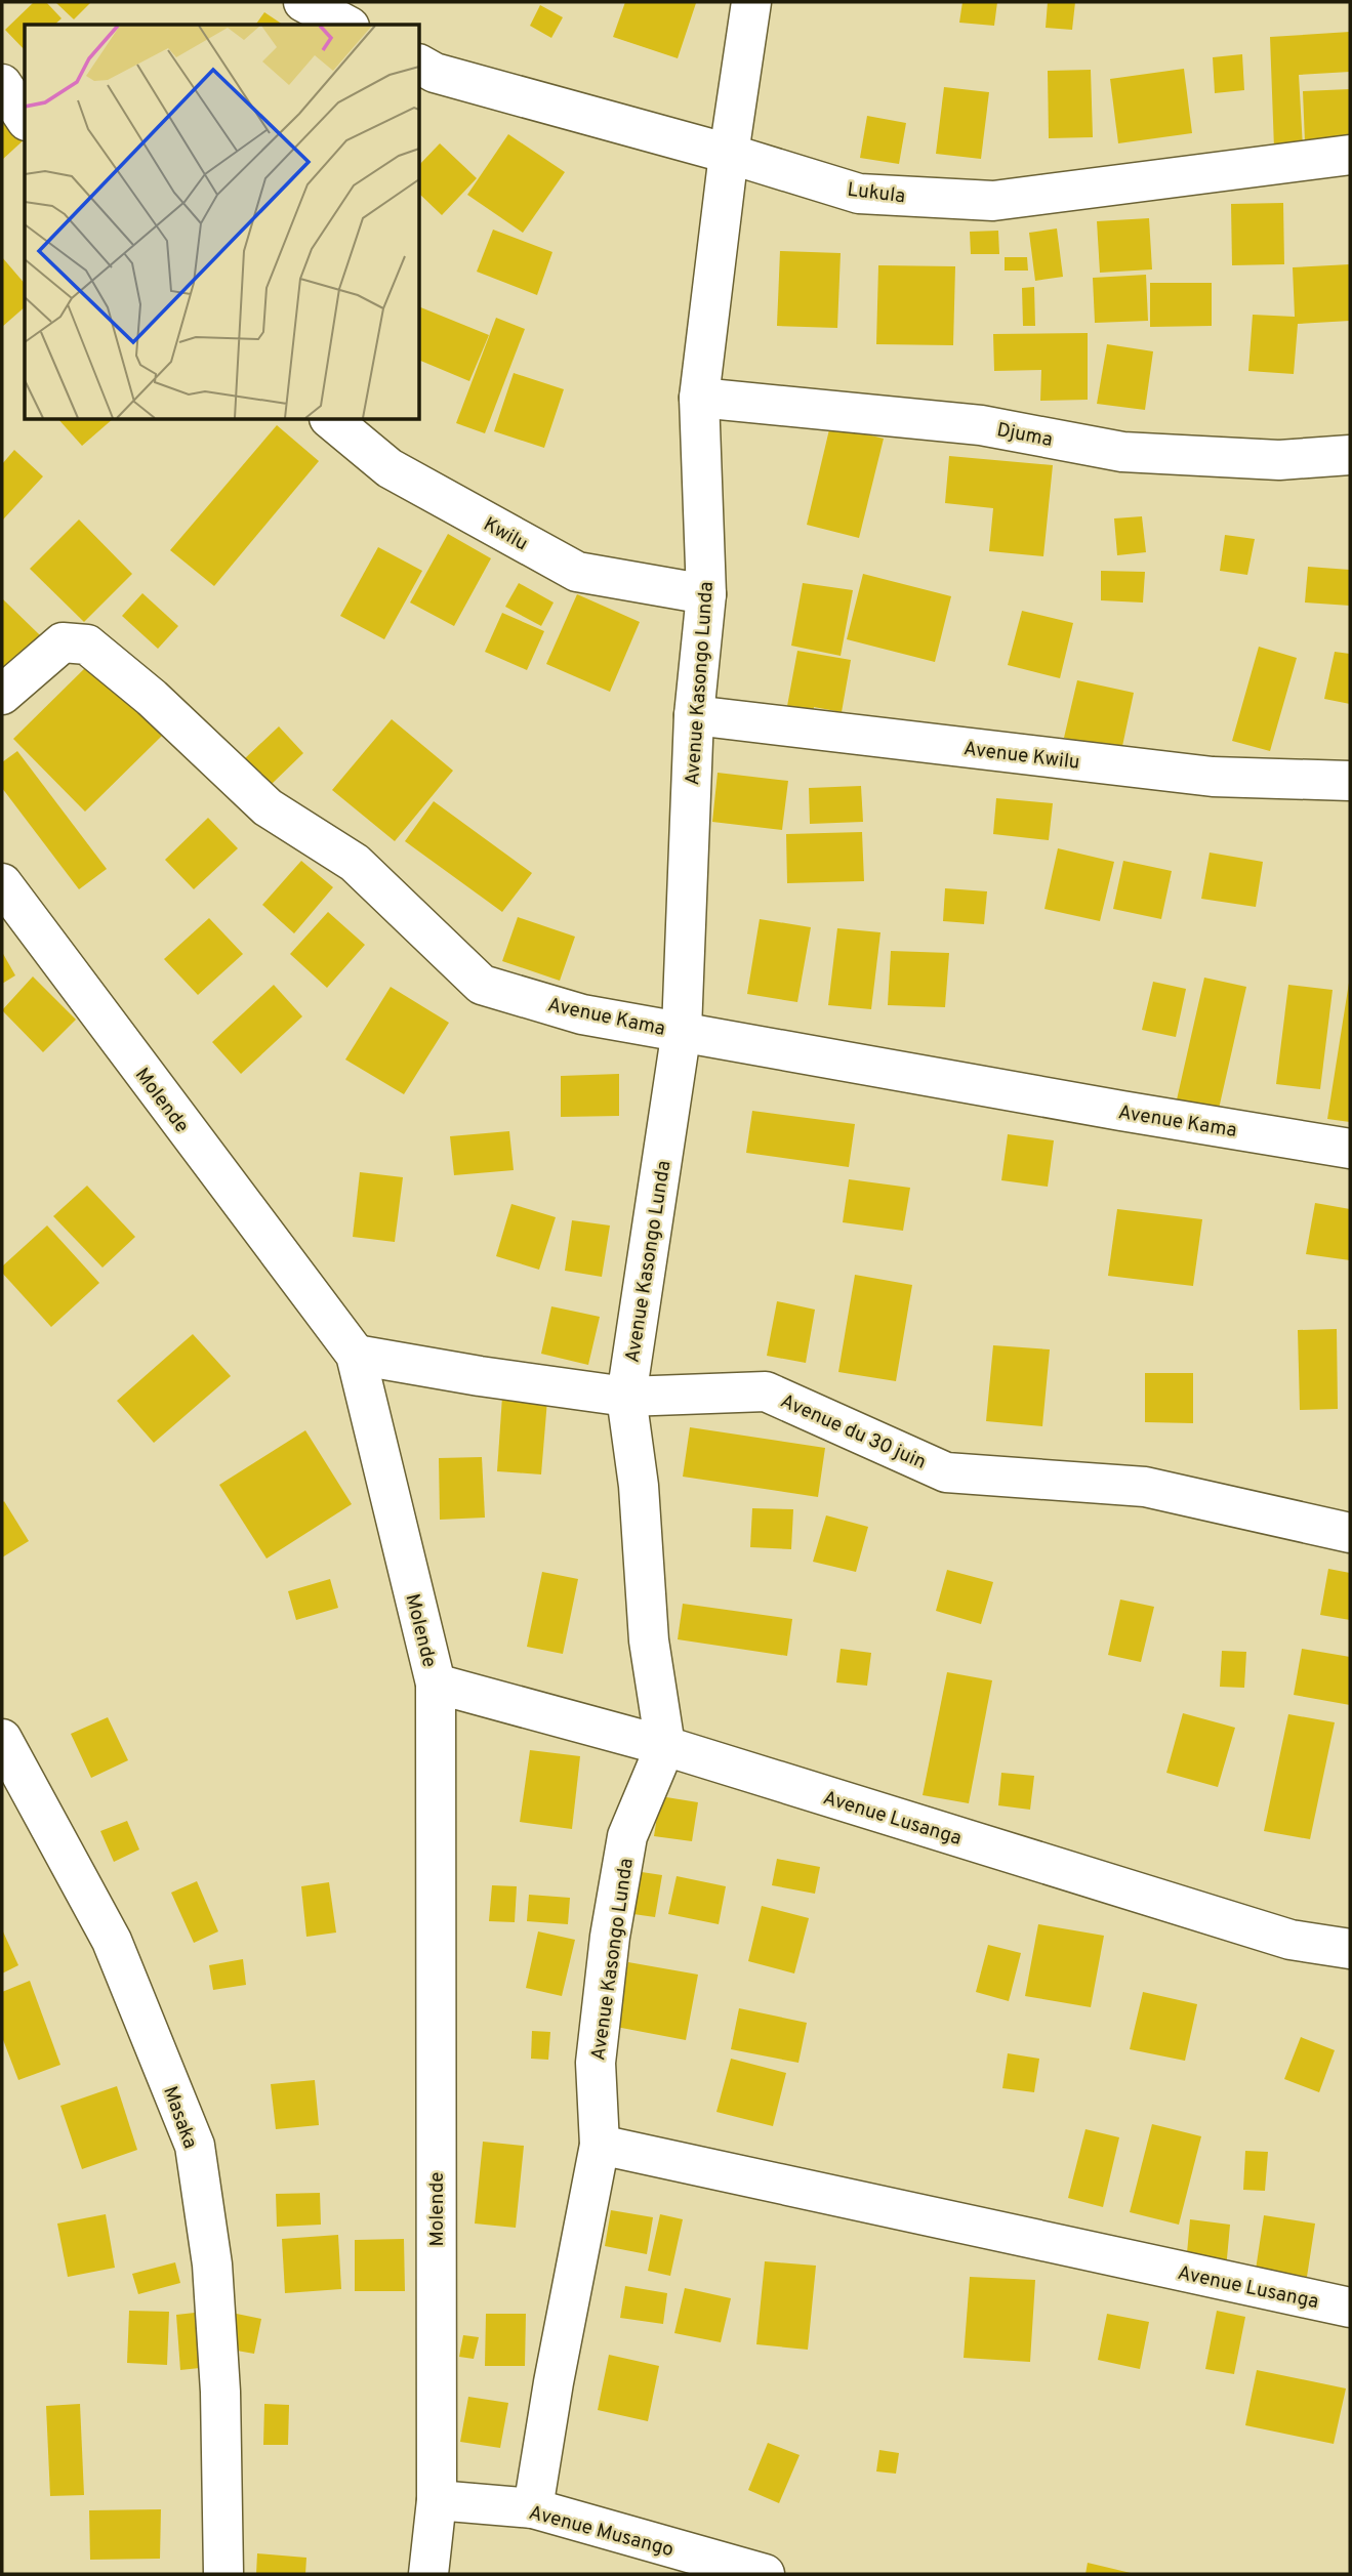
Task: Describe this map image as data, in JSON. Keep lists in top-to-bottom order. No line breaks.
{"streets":{"street":["Lukula","Djuma","Kwilu","Avenue Kasongo Lunda","Avenue Kwilu","Avenue Kama","Molende","Avenue du 30 juin","Avenue Lusanga","Masaka","Avenue Musango"]},"crossings":[["Lukula","Avenue Kasongo Lunda"],["Djuma","Avenue Kasongo Lunda"],["Kwilu","Avenue Kasongo Lunda"],["Avenue Kasongo Lunda","Avenue Kwilu"],["Avenue Kasongo Lunda","Avenue Kama"],["Avenue Kasongo Lunda","Avenue du 30 juin"],["Avenue Kasongo Lunda","Avenue Lusanga"],["Avenue Kasongo Lunda","Avenue Musango"],["Molende","Avenue du 30 juin"],["Molende","Avenue Lusanga"],["Molende","Avenue Musango"]]}
